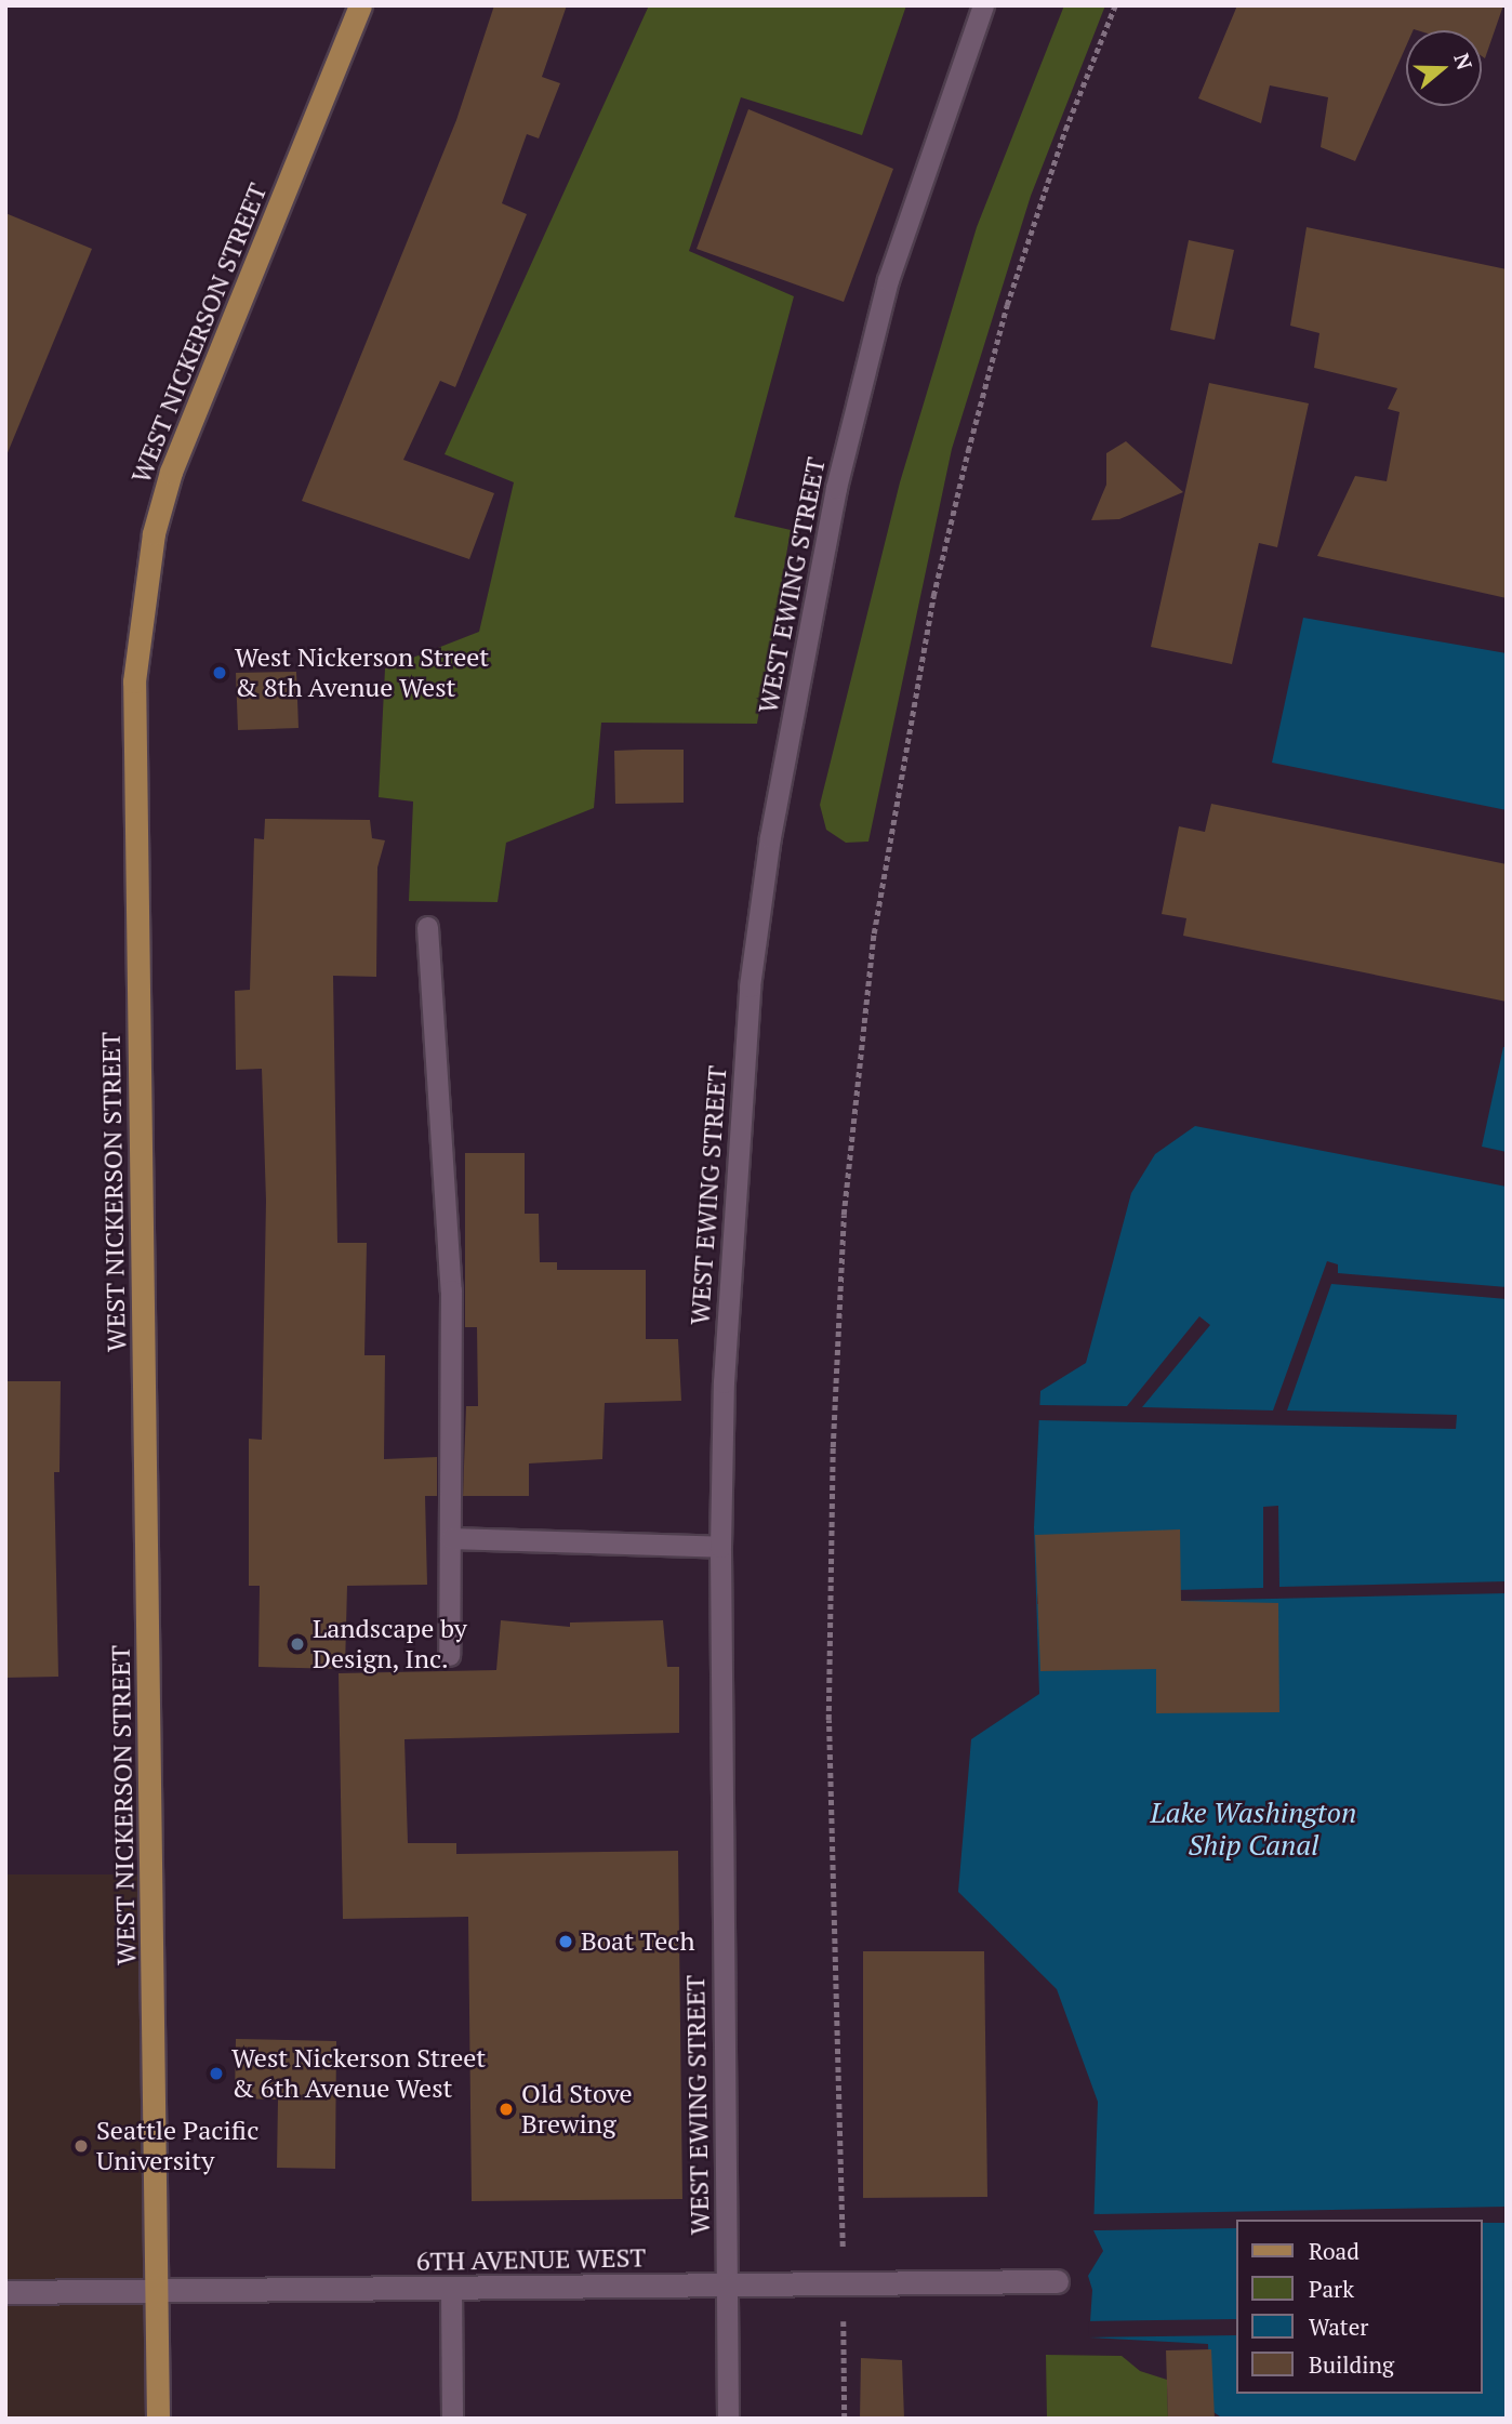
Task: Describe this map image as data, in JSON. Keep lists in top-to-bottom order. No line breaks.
{"streets":{"main road":["WEST NICKERSON STREET"],"street":["6TH AVENUE WEST"],"lane":["WEST EWING STREET"]},"crossings":[["WEST NICKERSON STREET","6TH AVENUE WEST"],["WEST EWING STREET","6TH AVENUE WEST"]],"water":["Lake Washington Ship Canal"],"places":["West Nickerson Street & 8th Avenue West","Landscape by Design, Inc.","Boat Tech","West Nickerson Street & 6th Avenue West","Old Stove Brewing","Seattle Pacific University"],"legend":["Road","Park","Water","Building"],"north":"right"}
